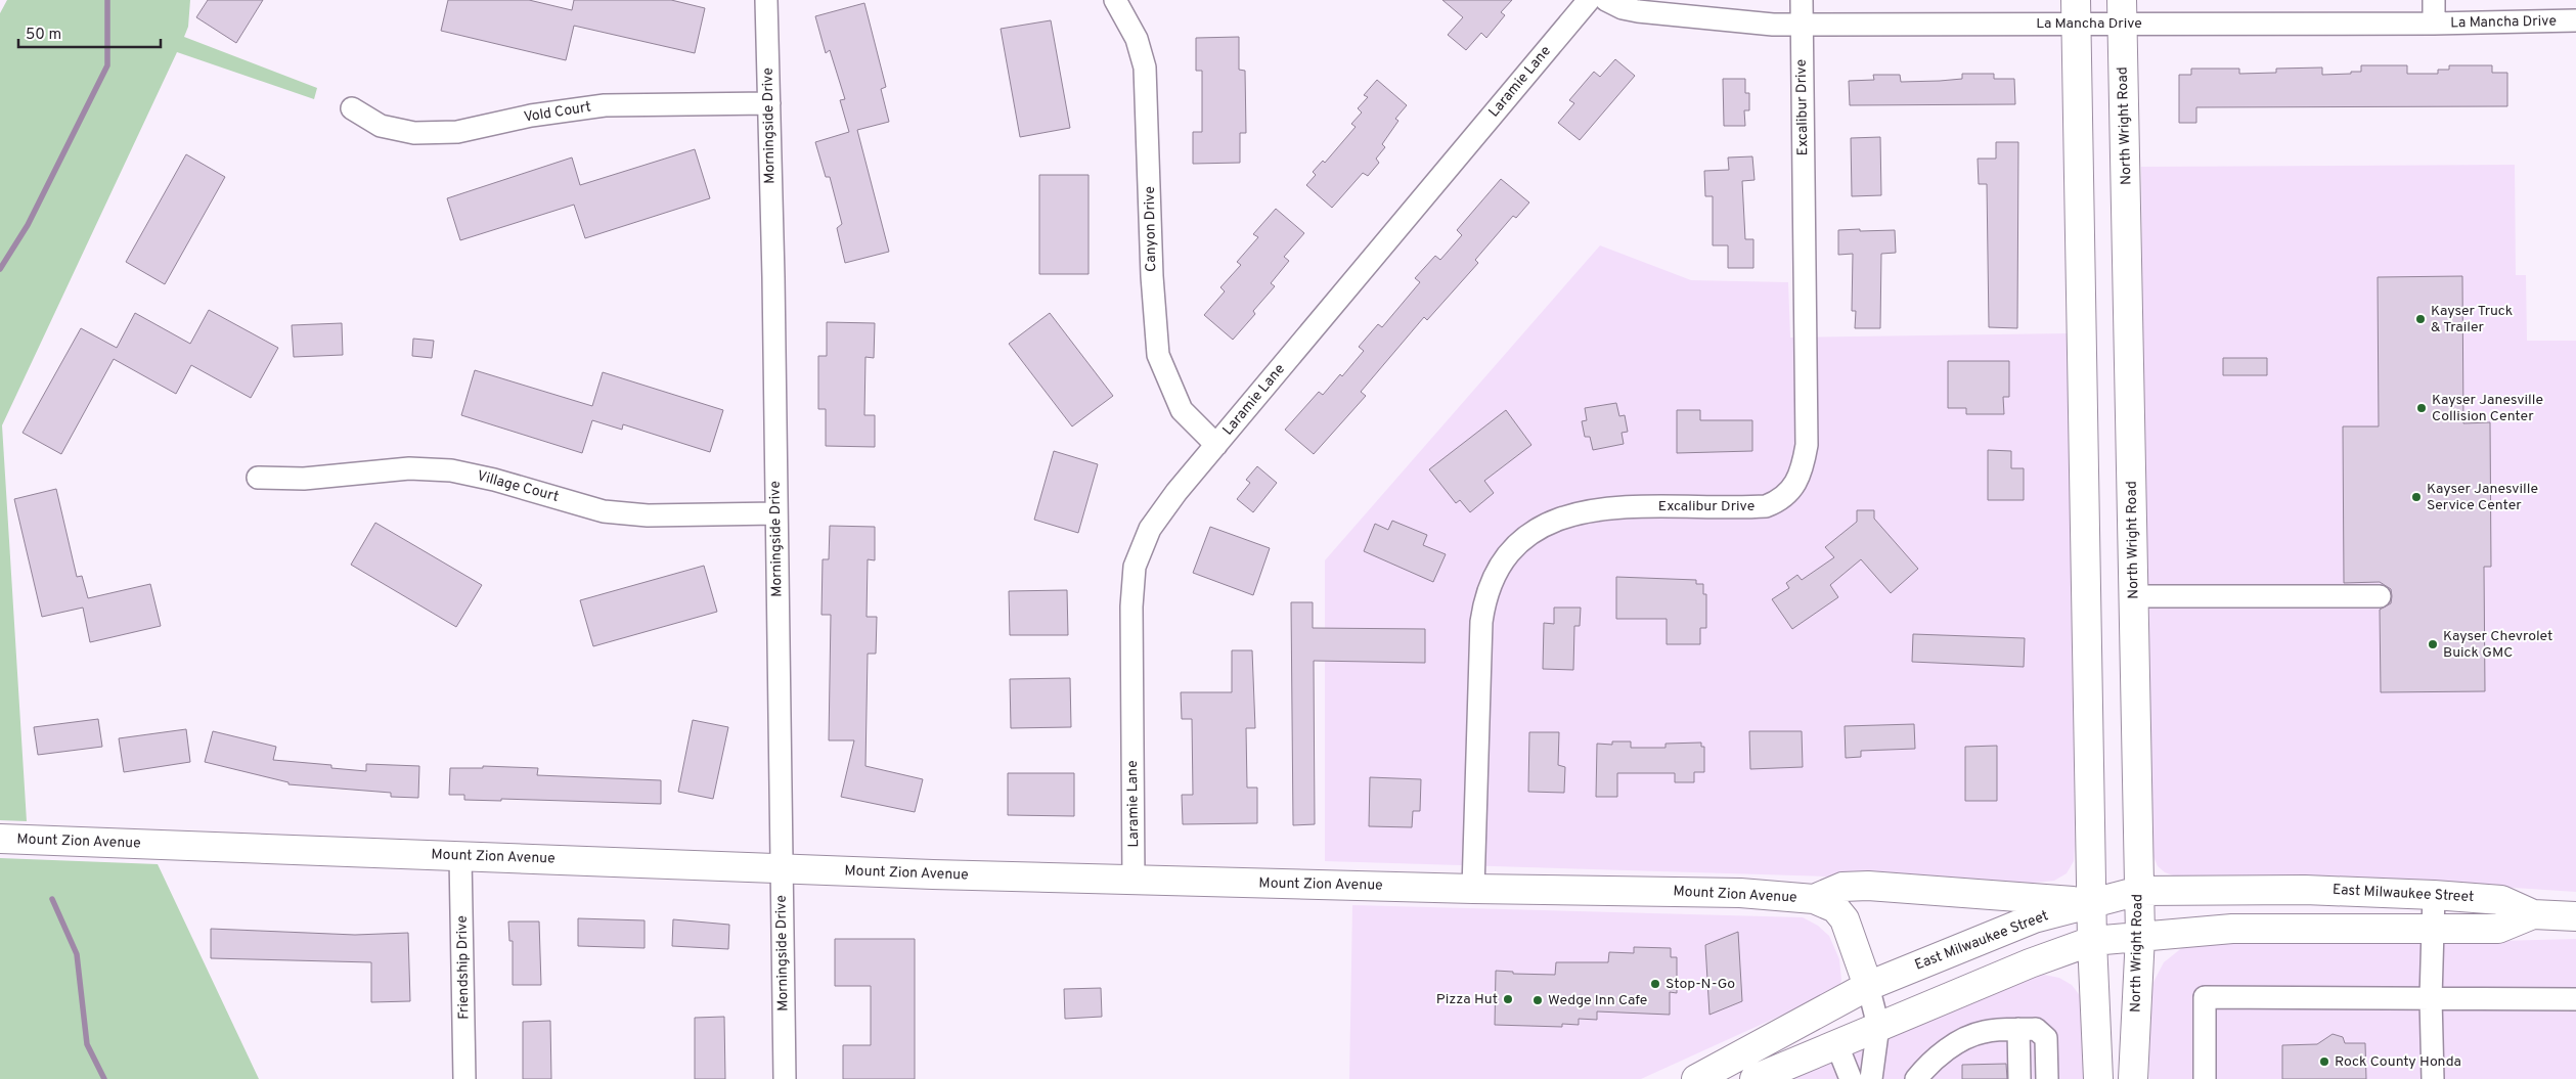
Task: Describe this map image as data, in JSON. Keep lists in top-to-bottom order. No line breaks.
{"streets":{"main road":["North Wright Road","Mount Zion Avenue","East Milwaukee Street"],"street":["La Mancha Drive","Laramie Lane","Excalibur Drive","Vold Court","Morningside Drive","Canyon Drive","Village Court","Friendship Drive"]},"crossings":[["La Mancha Drive","Excalibur Drive"],["La Mancha Drive","North Wright Road"],["Laramie Lane","Canyon Drive"],["Laramie Lane","Mount Zion Avenue"],["Excalibur Drive","Mount Zion Avenue"],["Vold Court","Morningside Drive"],["Morningside Drive","Village Court"],["Morningside Drive","Mount Zion Avenue"],["North Wright Road","East Milwaukee Street"],["Mount Zion Avenue","East Milwaukee Street"],["Mount Zion Avenue","Friendship Drive"]],"places":["Kayser Truck & Trailer","Kayser Janesville Collision Center","Kayser Janesville Service Center","Kayser Chevrolet Buick GMC","Stop-N-Go","Pizza Hut","Wedge Inn Cafe","Rock County Honda"],"scale_bar":"50 m"}
